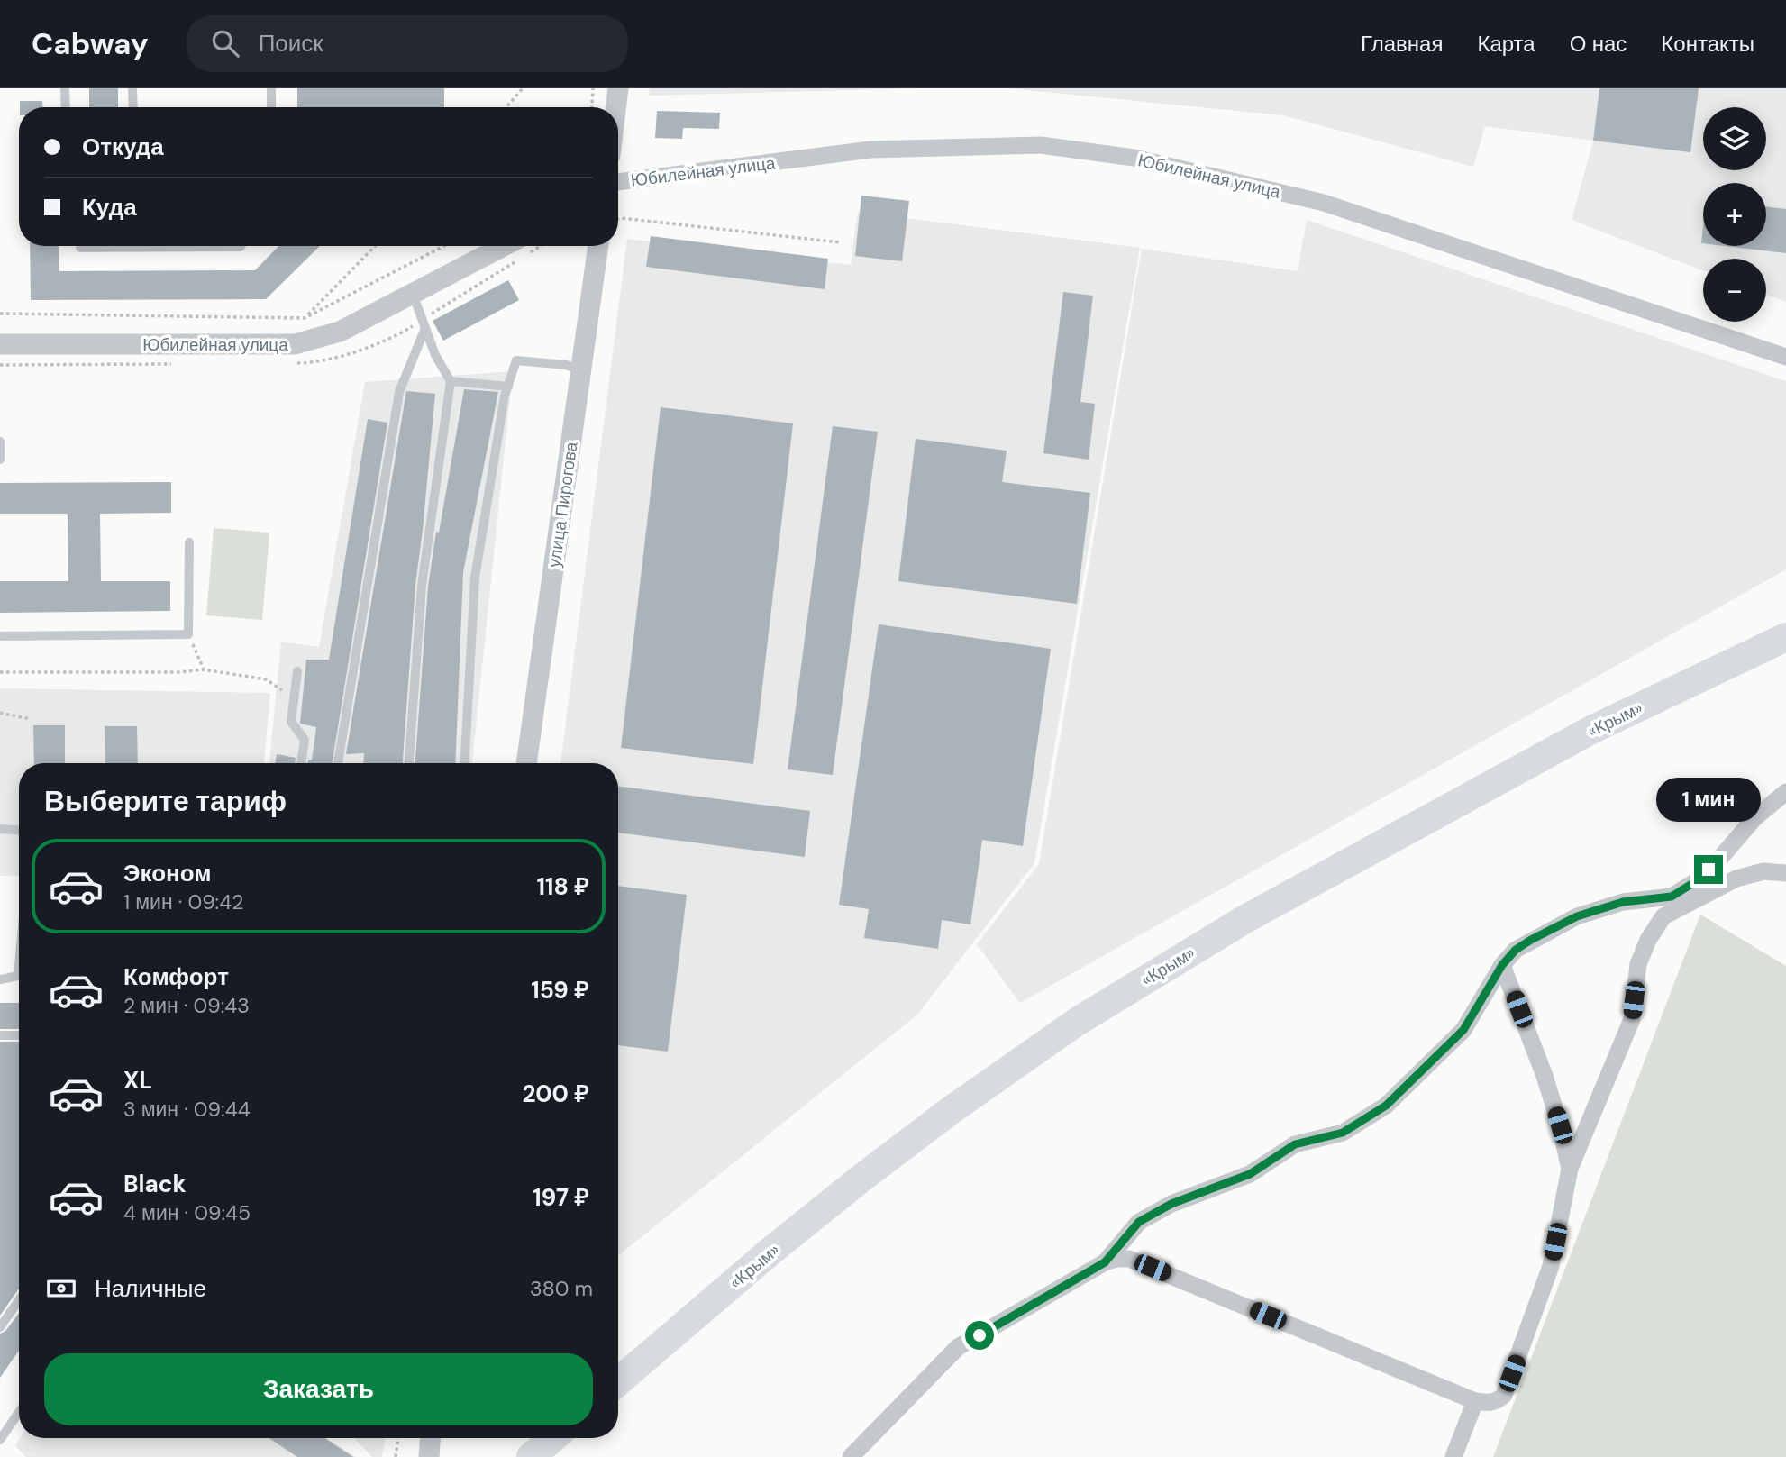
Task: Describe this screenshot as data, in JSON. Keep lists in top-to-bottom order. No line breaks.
{"streets":{"highway":["«Крым»"],"street":["Юбилейная улица","улица Пирогова"]},"page":{"header":"Cabway","search":"Поиск","nav":["Главная","Карта","О нас","Контакты"],"map_buttons":["+","−"],"banner":["Откуда","Куда"],"heading":"Выберите тариф","bubble":"1 мин","list":[{"name":"Эконом","note":"1 мин · 09:42","value":"118 ₽"},{"name":"Комфорт","note":"2 мин · 09:43","value":"159 ₽"},{"name":"XL","note":"3 мин · 09:44","value":"200 ₽"},{"name":"Black","note":"4 мин · 09:45","value":"197 ₽"}],"pay":["Наличные","380 m"],"buttons":"Заказать"}}
